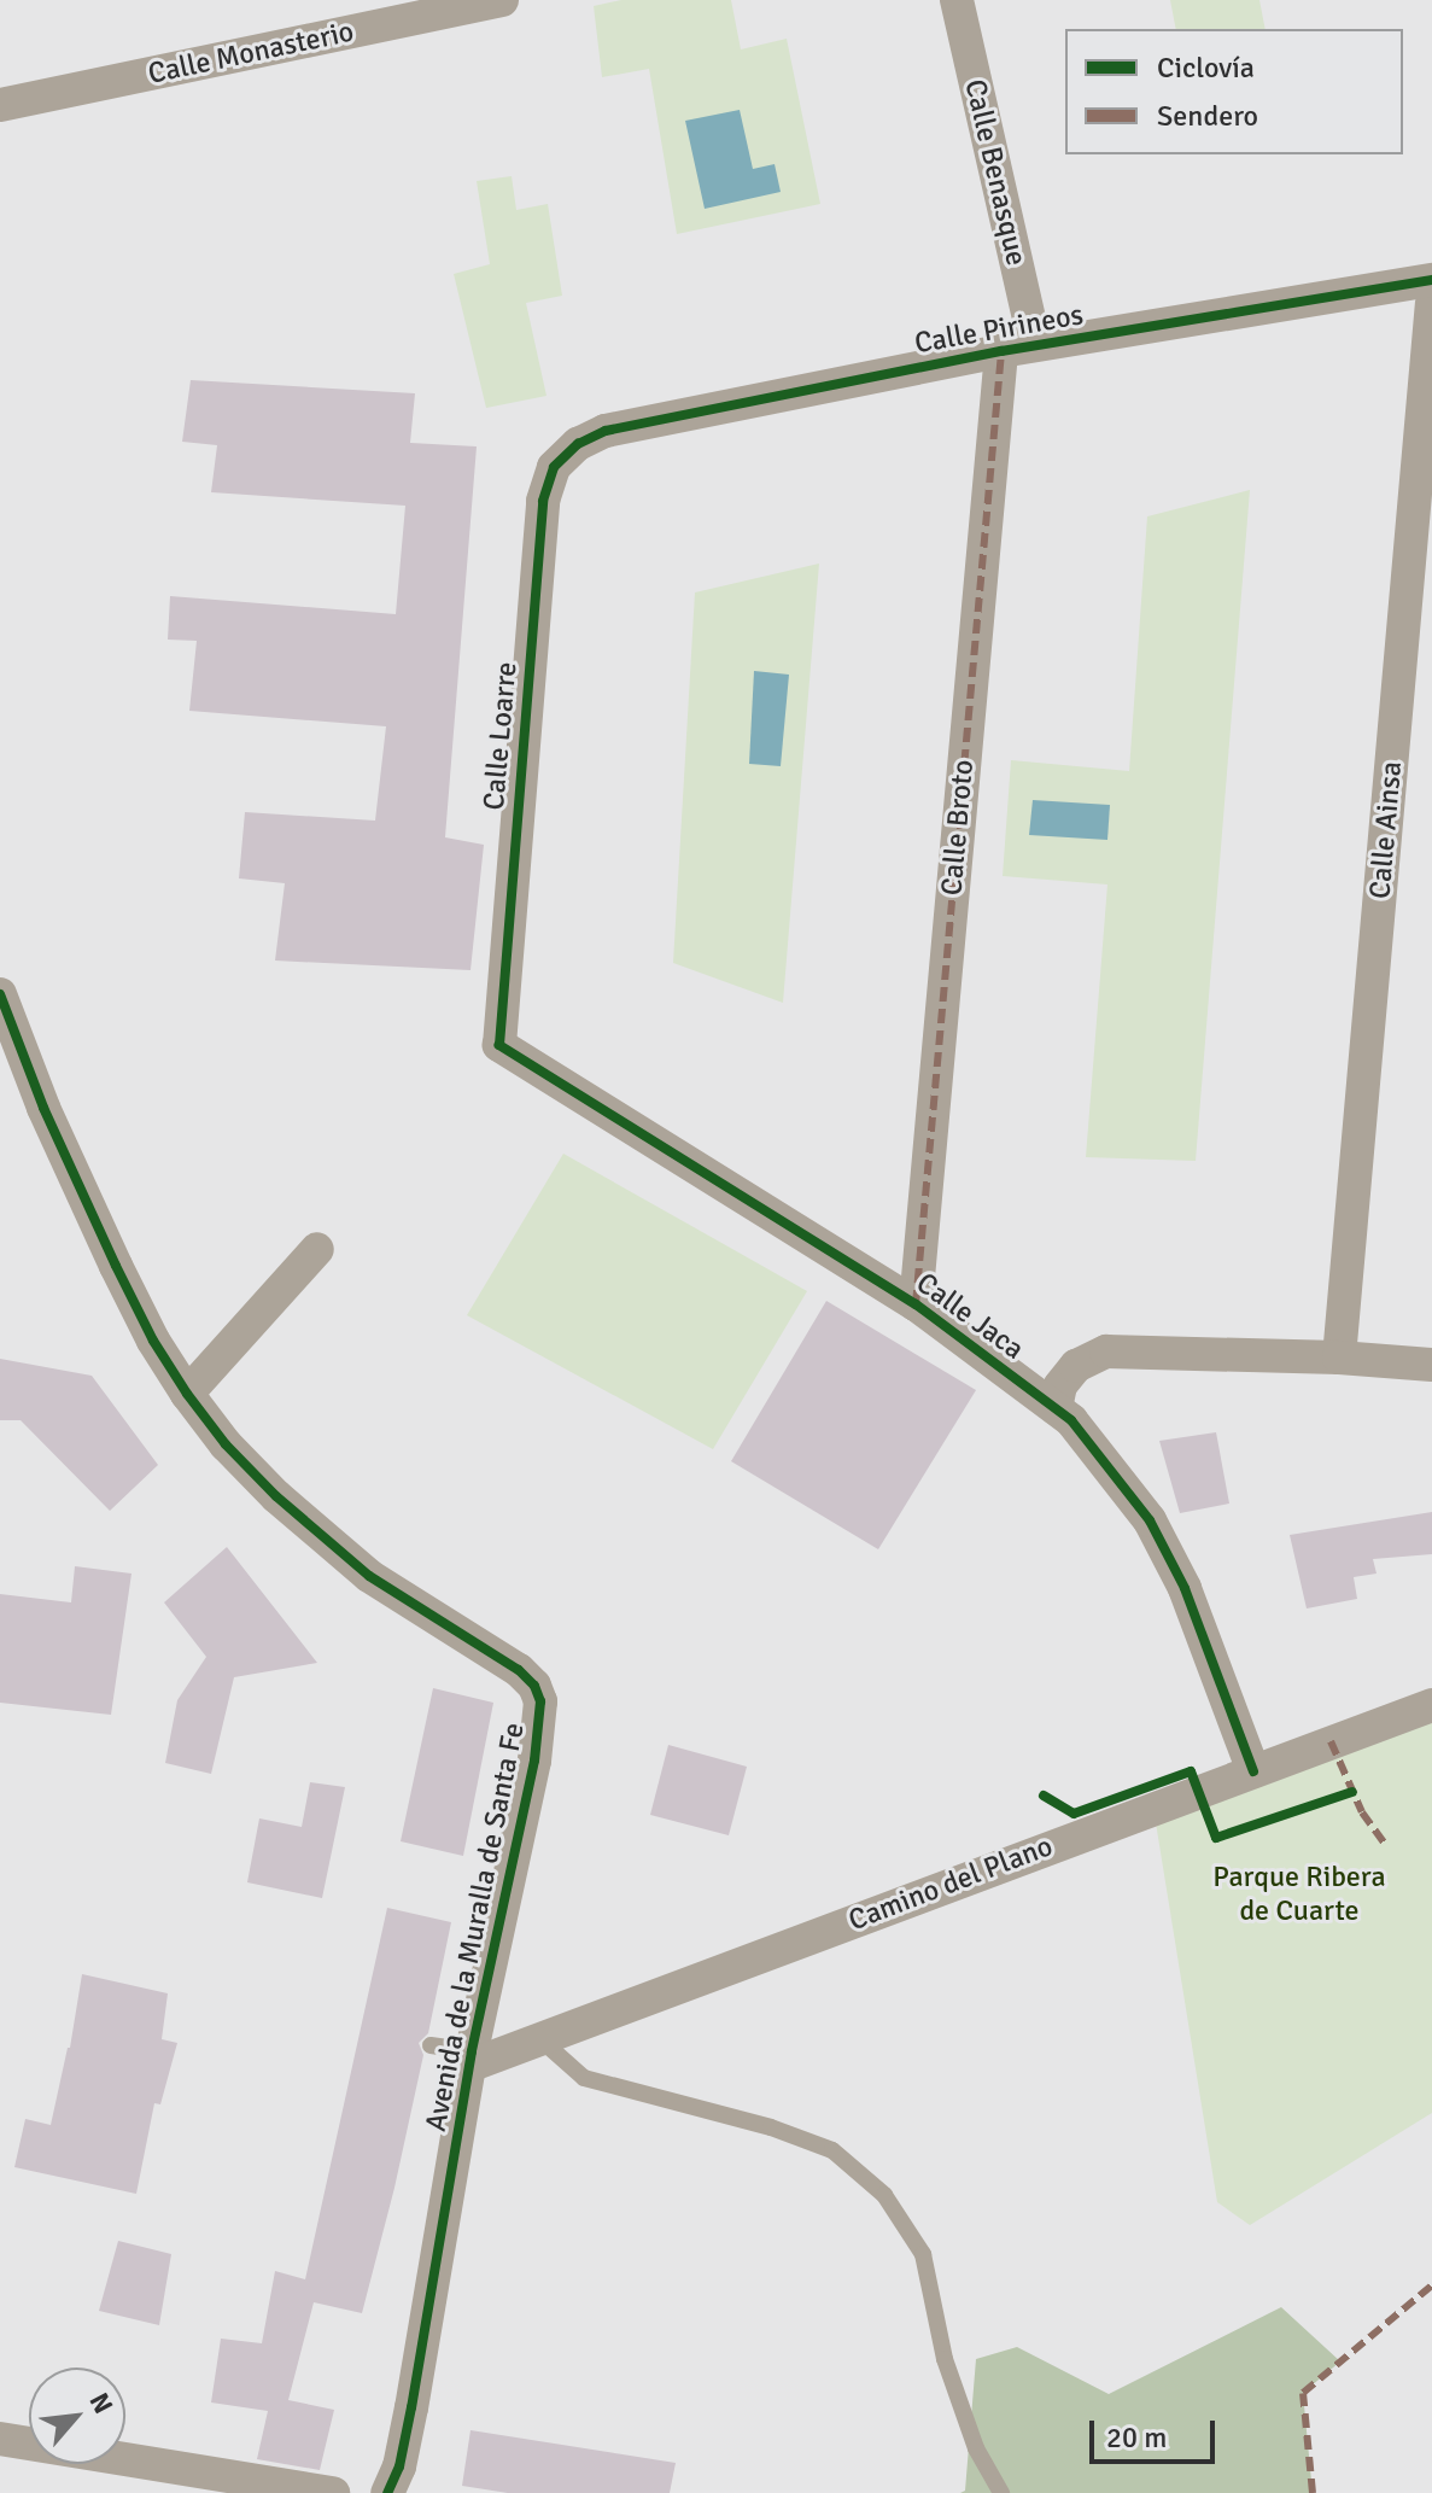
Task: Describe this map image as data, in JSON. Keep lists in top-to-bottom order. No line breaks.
{"streets":{"street":["Calle Monasterio","Calle Benasque","Calle Pirineos","Calle Loarre","Calle Broto","Calle Ainsa","Calle Jaca","Camino del Plano","Avenida de la Muralla de Santa Fe"]},"crossings":[["Calle Benasque","Calle Pirineos"],["Calle Pirineos","Calle Loarre"],["Calle Pirineos","Calle Broto"],["Calle Loarre","Calle Jaca"],["Calle Broto","Calle Jaca"],["Calle Jaca","Camino del Plano"],["Camino del Plano","Avenida de la Muralla de Santa Fe"]],"parks":["Parque Ribera de Cuarte"],"legend":["Ciclovía","Sendero"],"scale_bar":"20 m","north":"top right"}
